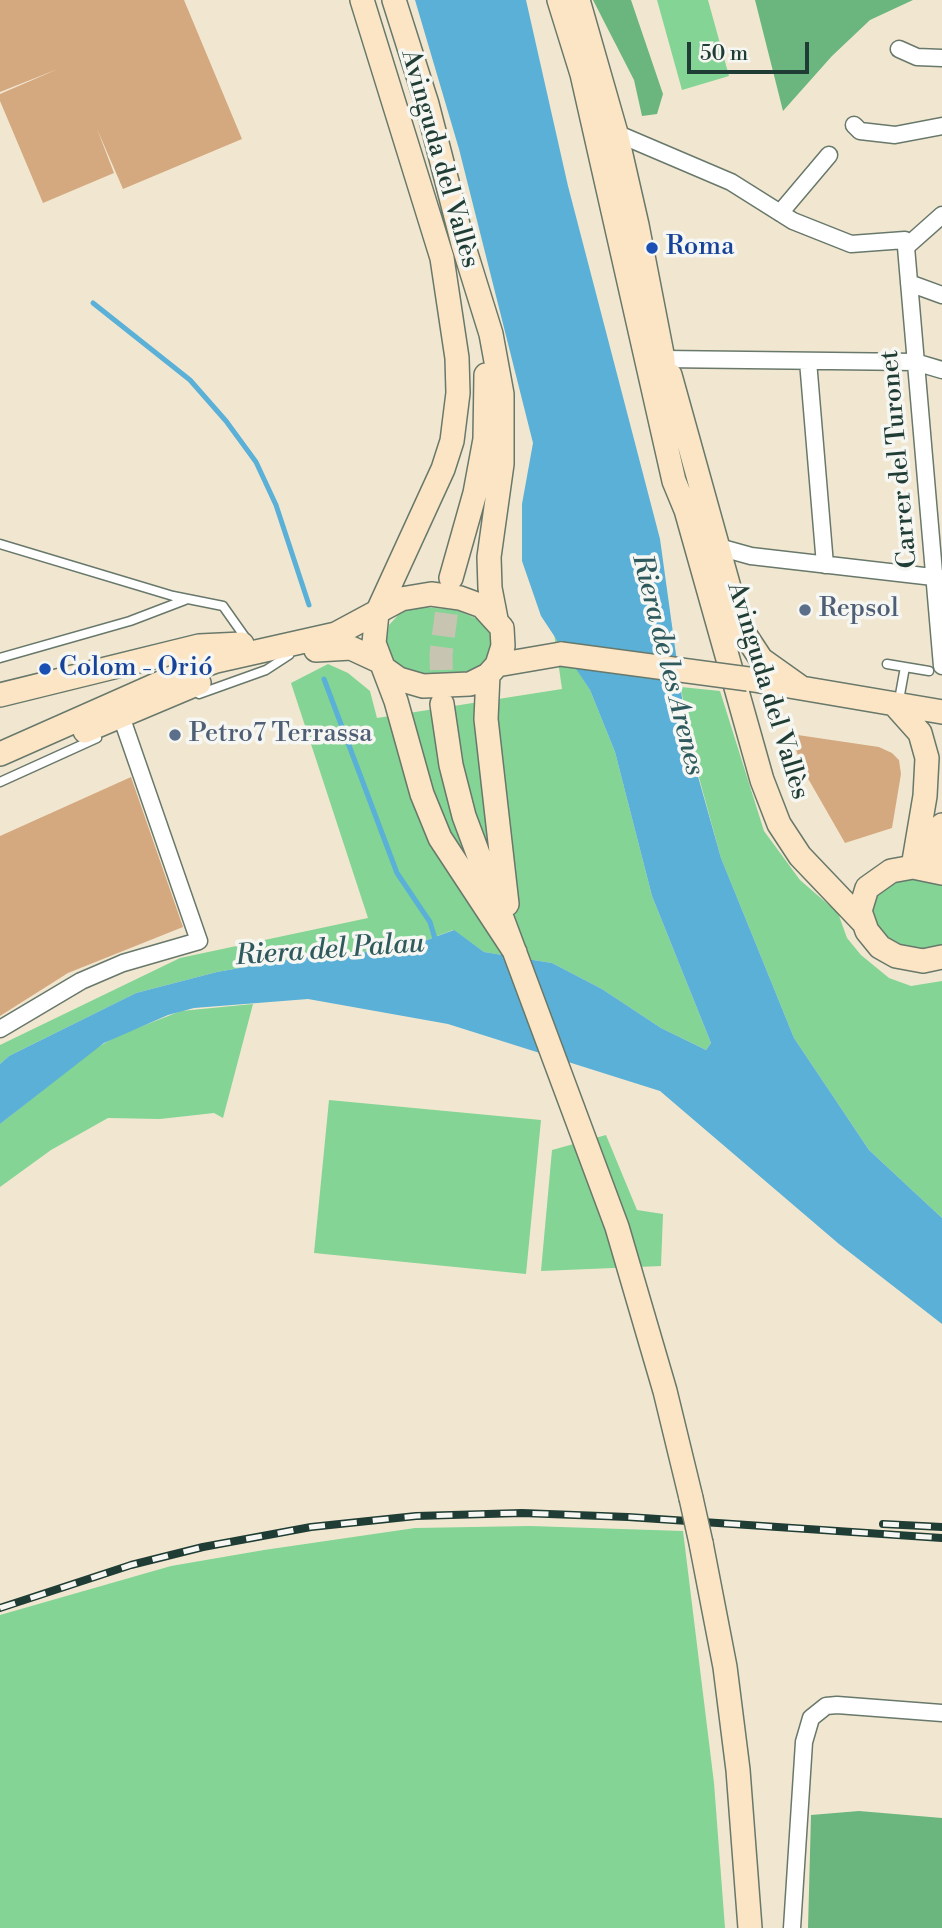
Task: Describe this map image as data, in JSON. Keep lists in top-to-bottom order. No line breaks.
{"streets":{"main road":["Avinguda del Vallès"],"street":["Carrer del Turonet"]},"water":["Riera de les Arenes","Riera del Palau"],"places":["Roma","Repsol","Colom - Orió","Petro7 Terrassa"],"scale_bar":"50 m"}
